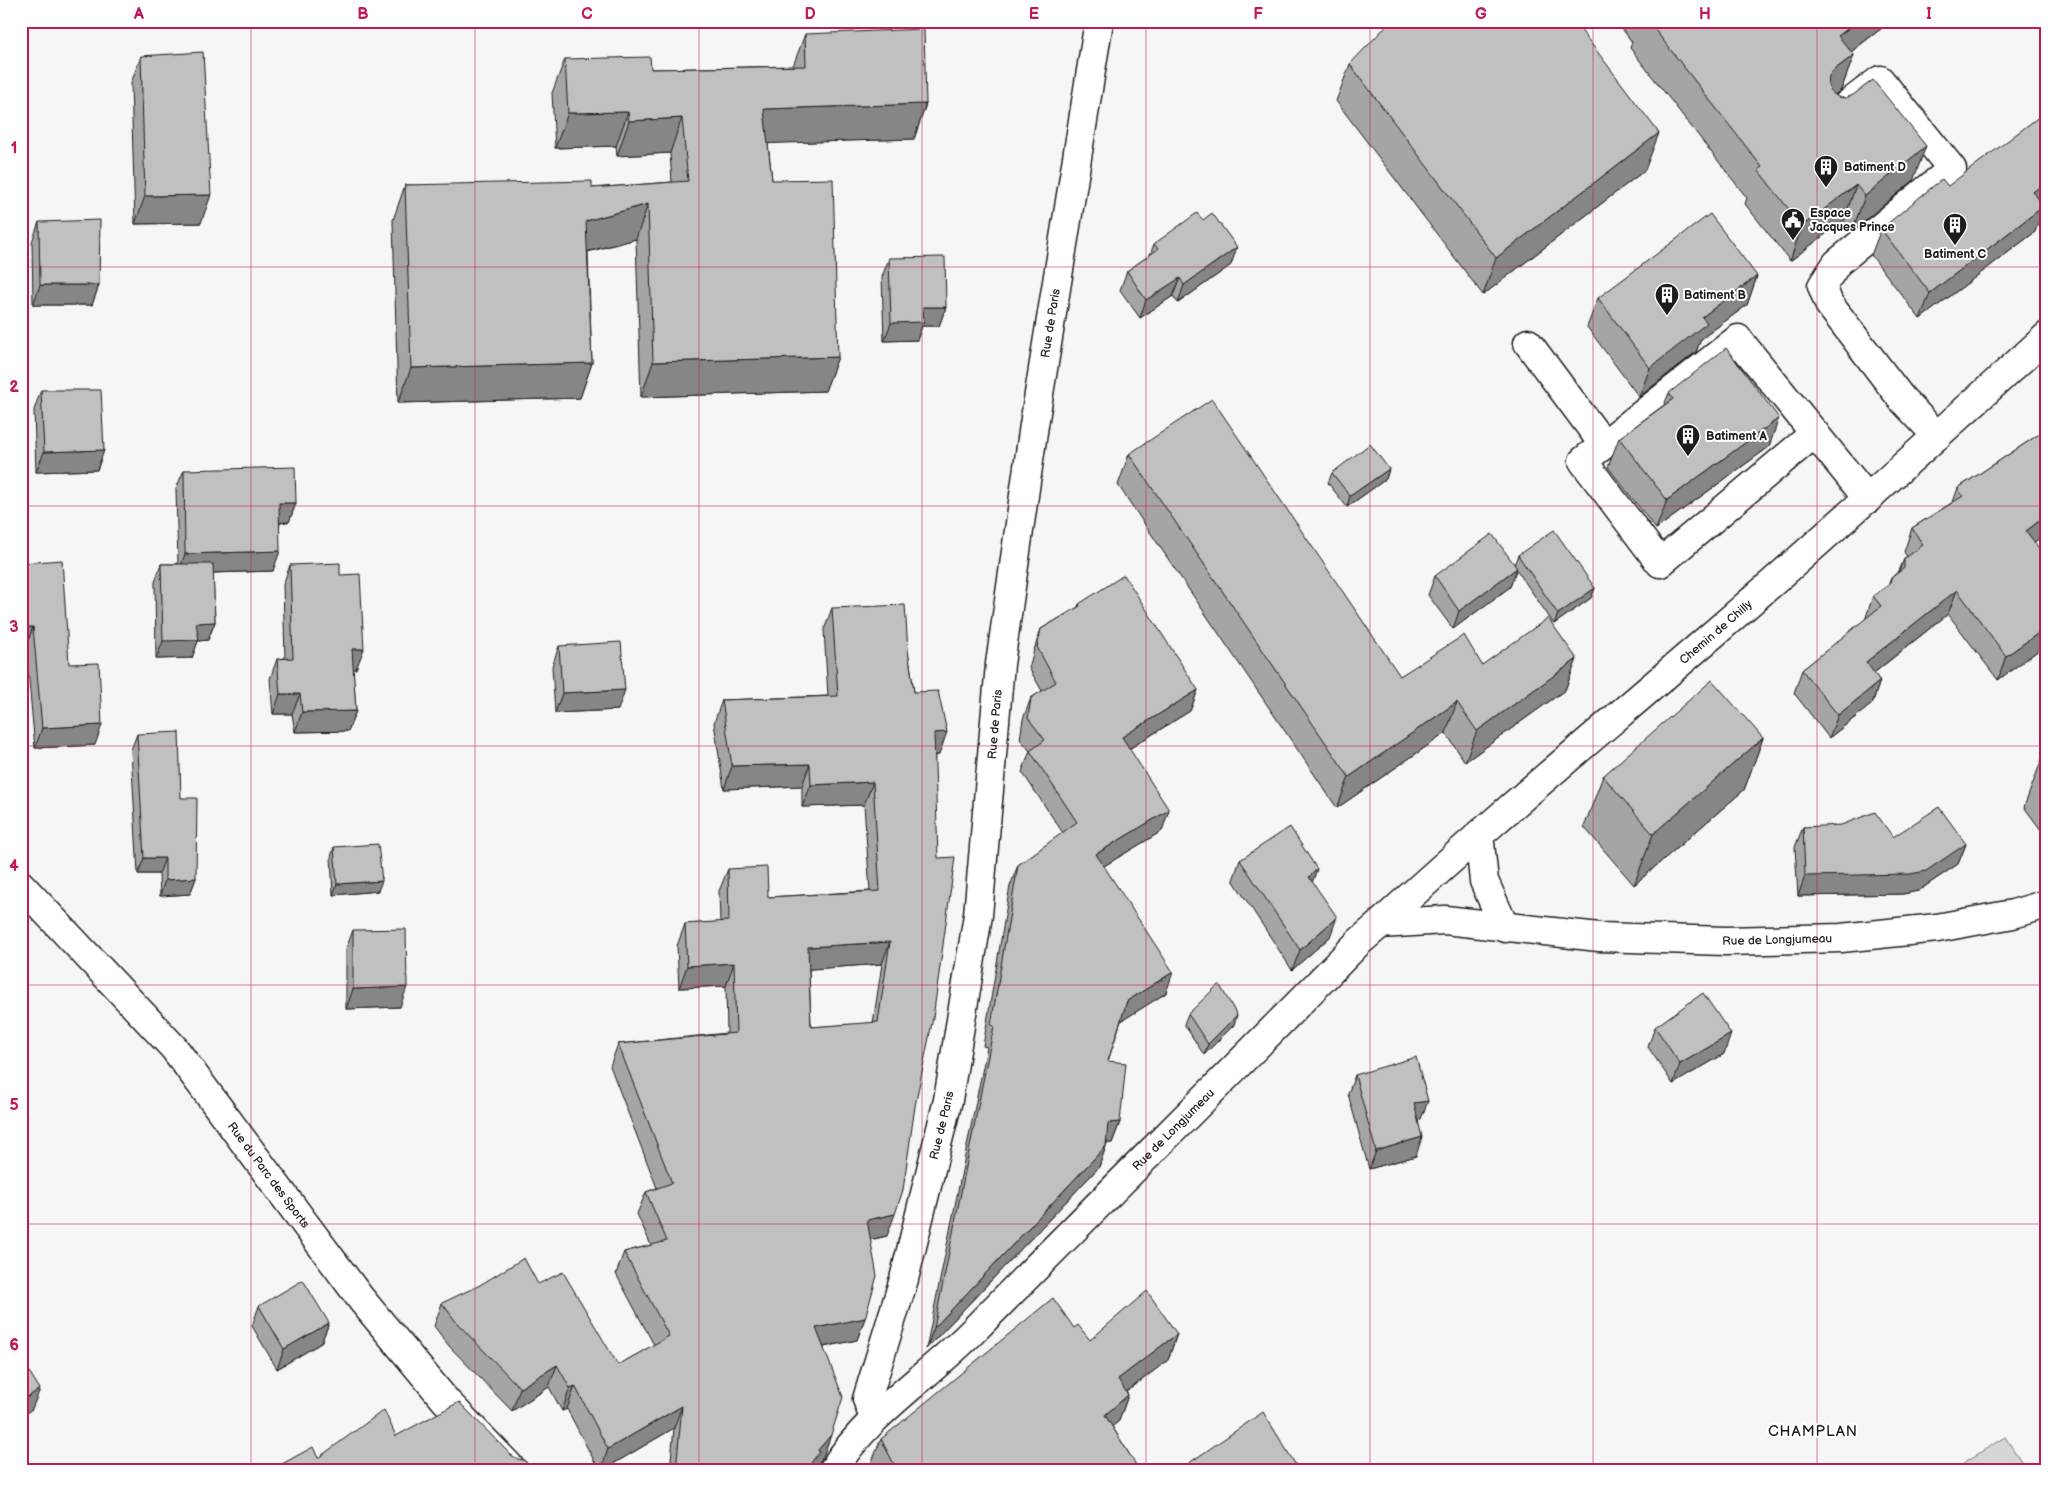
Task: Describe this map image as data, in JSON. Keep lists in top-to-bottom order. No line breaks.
{"streets":{"street":["Rue de Paris","Chemin de Chilly","Rue de Longjumeau","Rue du Parc des Sports"]},"crossings":[["Rue de Paris","Rue de Longjumeau"],["Chemin de Chilly","Rue de Longjumeau"]],"districts":["CHAMPLAN"],"places":{"building":["Batiment D","Batiment C","Batiment B","Batiment A"],"public building":["Espace Jacques Prince"]},"grid":{"columns":["A","B","C","D","E","F","G","H","I"],"rows":["1","2","3","4","5","6"]}}
